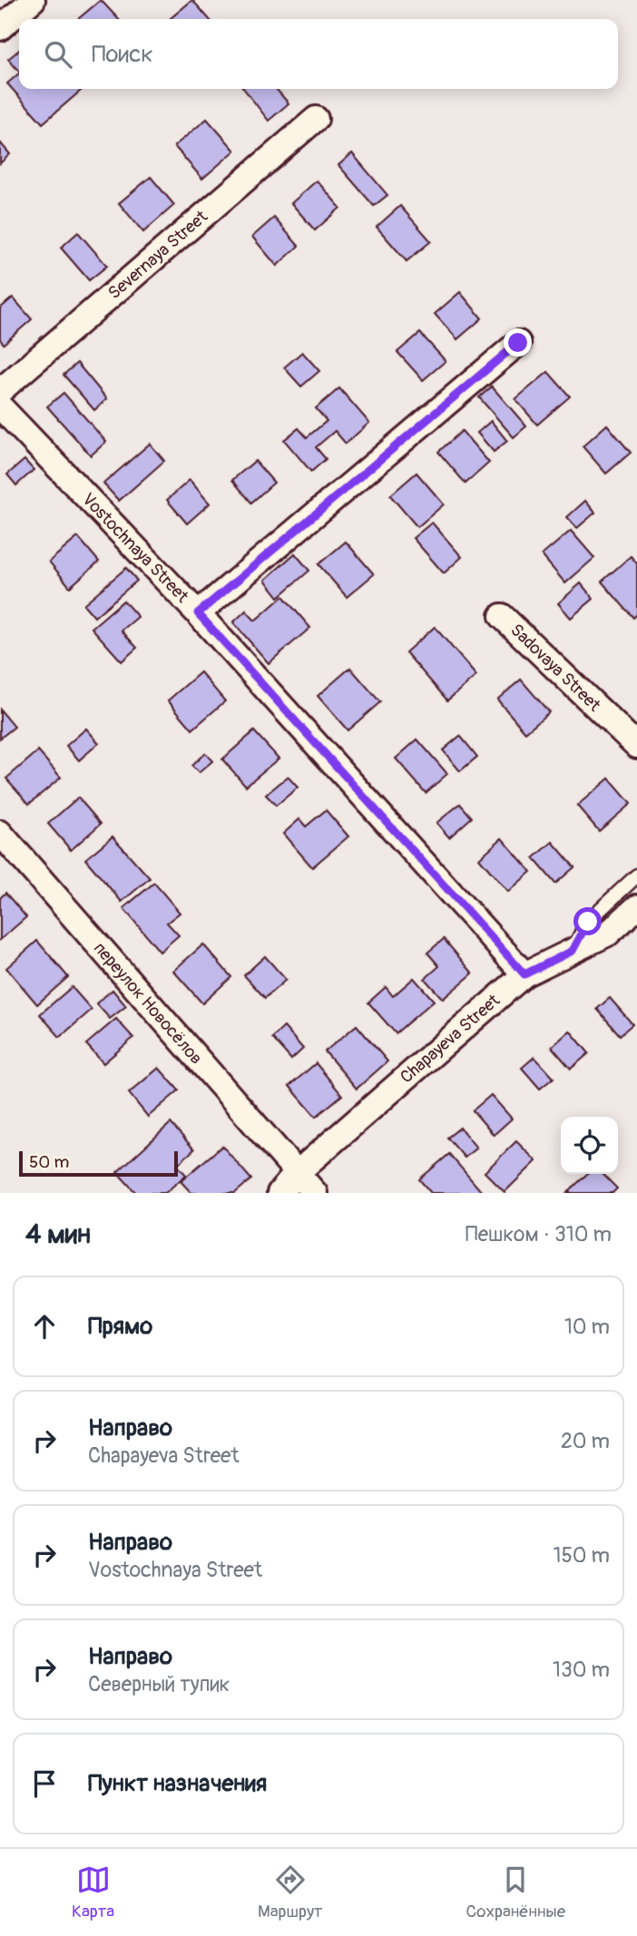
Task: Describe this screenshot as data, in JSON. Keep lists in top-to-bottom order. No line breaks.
{"streets":{"street":["Severnaya Street","Vostochnaya Street","Sadovaya Street","переулок Новосёлов","Chapayeva Street"]},"crossings":[["Vostochnaya Street","Chapayeva Street"],["переулок Новосёлов","Chapayeva Street"]],"scale_bar":"50 m","page":{"search":"Поиск","scale":"50 m","heading":["4 мин","Пешком · 310 m"],"list":[["Прямо","10 m"],["Направо","Chapayeva Street","20 m"],["Направо","Vostochnaya Street","150 m"],["Направо","Северный тупик","130 m"],"Пункт назначения"],"nav":["Карта","Маршрут","Сохранённые"]}}
